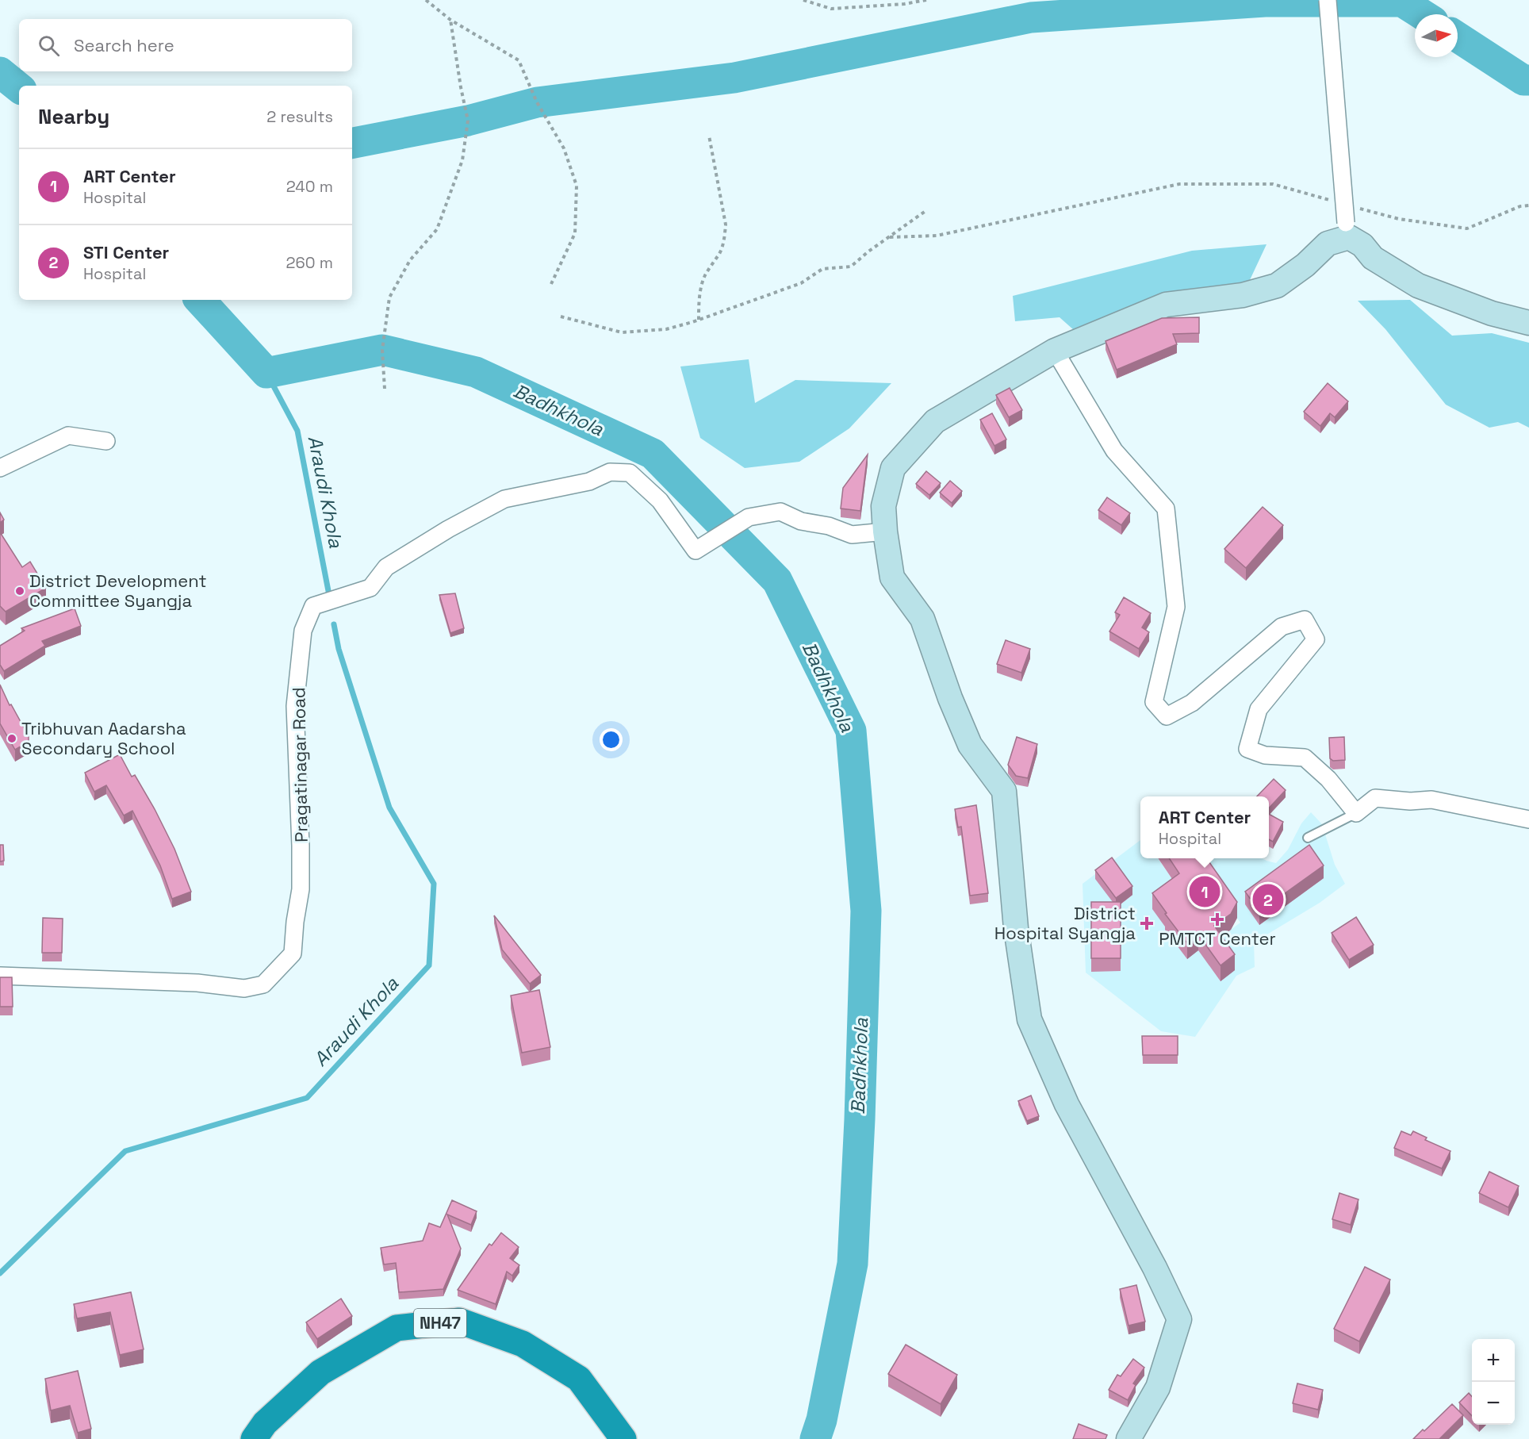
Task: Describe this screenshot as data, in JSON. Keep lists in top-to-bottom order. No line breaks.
{"streets":{"highway":["NH47"],"street":["Pragatinagar Road"]},"water":["Badhkhola","Araudi Khola"],"places":{"other":["District Development Committee Syangja","Tribhuvan Aadarsha Secondary School"],"health":["PMTCT Center","District Hospital Syangja"]},"north":"right","page":{"search":"Search here","heading":["Nearby","2 results"],"list":[{"mark":"1","name":"ART Center","note":"Hospital","value":"240 m"},{"mark":"2","name":"STI Center","note":"Hospital","value":"260 m"}],"popup":["ART Center","Hospital"],"pins":["1","2"],"map_buttons":["+","−"]}}
